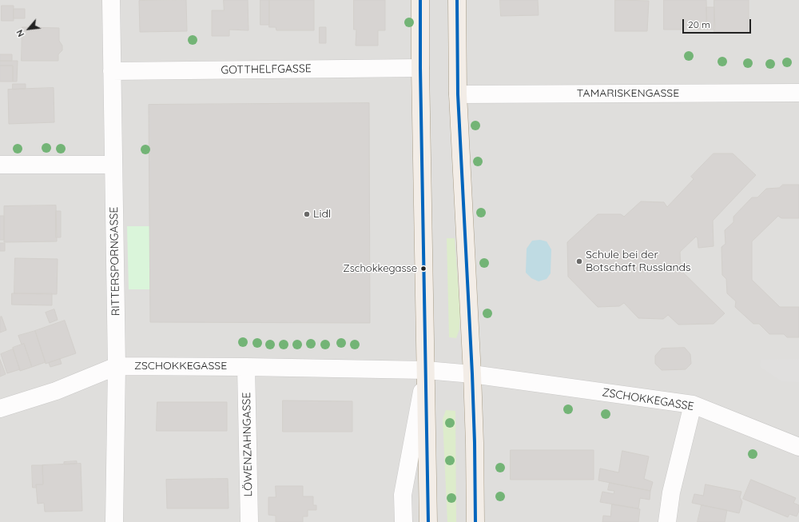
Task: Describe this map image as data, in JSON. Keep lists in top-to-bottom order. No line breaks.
{"streets":{"street":["GOTTHELFGASSE","TAMARISKENGASSE","RITTERSPORNGASSE","ZSCHOKKEGASSE","LÖWENZAHNGASSE"]},"crossings":[["GOTTHELFGASSE","RITTERSPORNGASSE"],["RITTERSPORNGASSE","ZSCHOKKEGASSE"],["ZSCHOKKEGASSE","LÖWENZAHNGASSE"]],"places":["Lidl","Schule bei der Botschaft Russlands","Zschokkegasse"],"scale_bar":"20 m","north":"bottom left"}
